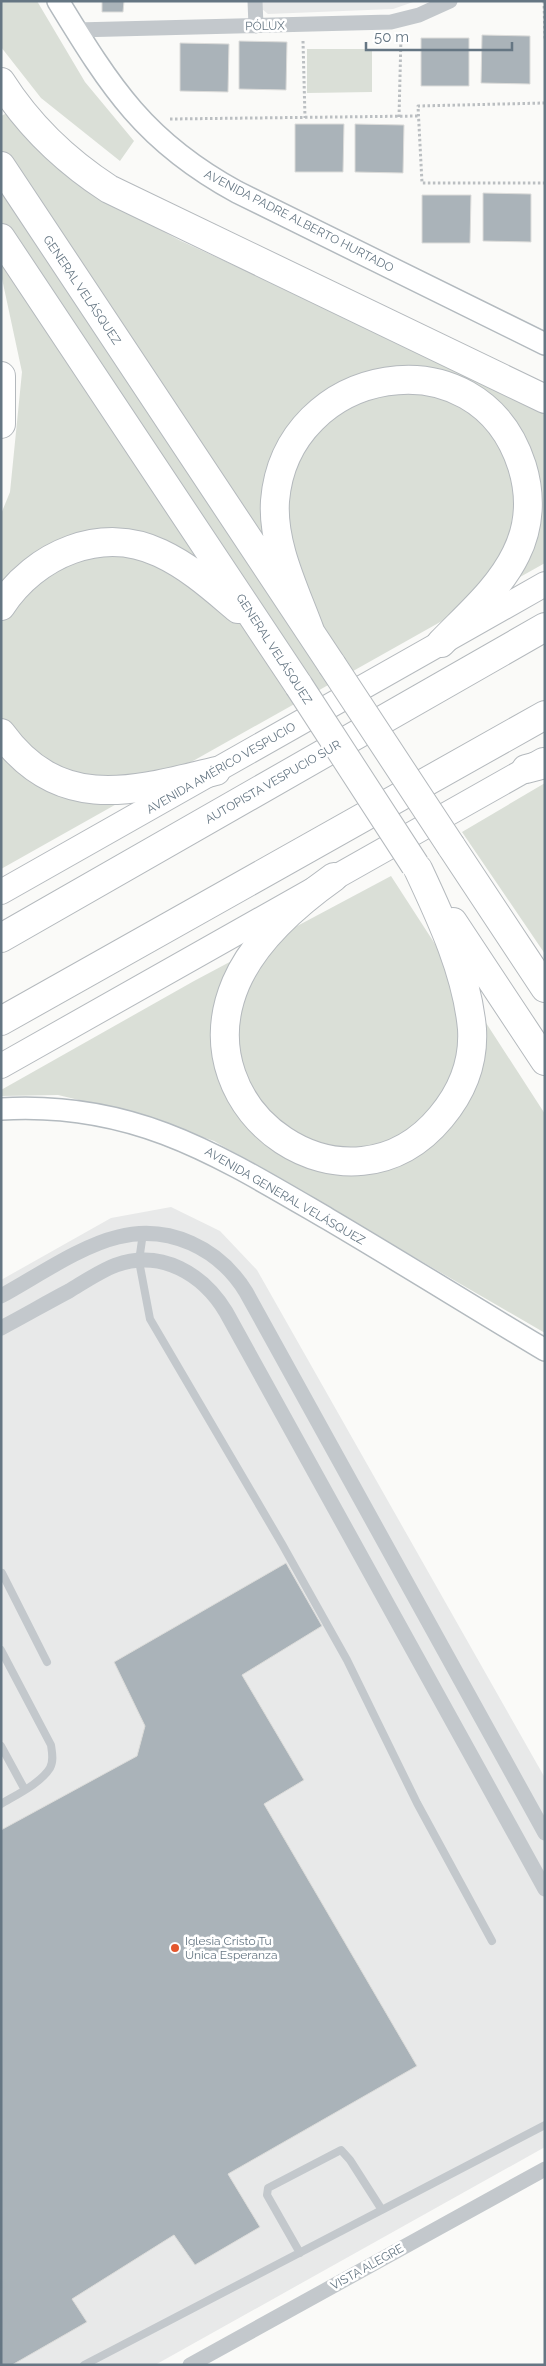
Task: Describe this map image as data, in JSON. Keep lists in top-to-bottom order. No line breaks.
{"streets":{"highway":["GENERAL VELÁSQUEZ","AUTOPISTA VESPUCIO SUR"],"main road":["AVENIDA AMÉRICO VESPUCIO"],"street":["PÓLUX","AVENIDA PADRE ALBERTO HURTADO","AVENIDA GENERAL VELÁSQUEZ","VISTA ALEGRE"]},"crossings":[["PÓLUX","AVENIDA PADRE ALBERTO HURTADO"]],"places":["Iglesia Cristo Tu Única Esperanza"],"scale_bar":"50 m"}
